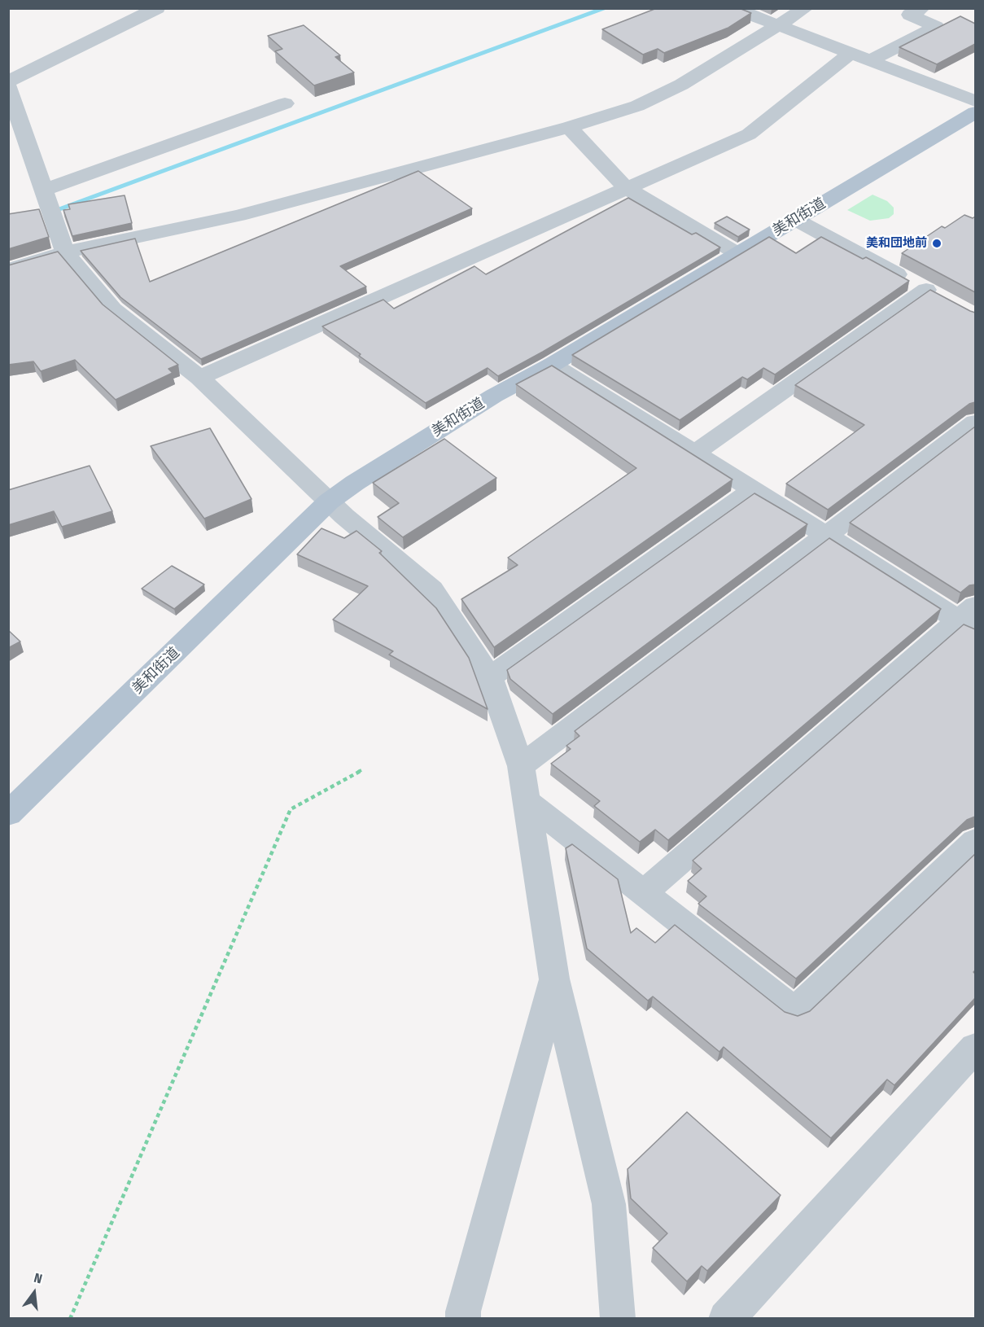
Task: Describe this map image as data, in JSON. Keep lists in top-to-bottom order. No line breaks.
{"streets":{"main road":["美和街道"]},"places":["美和団地前"],"north":"top"}
